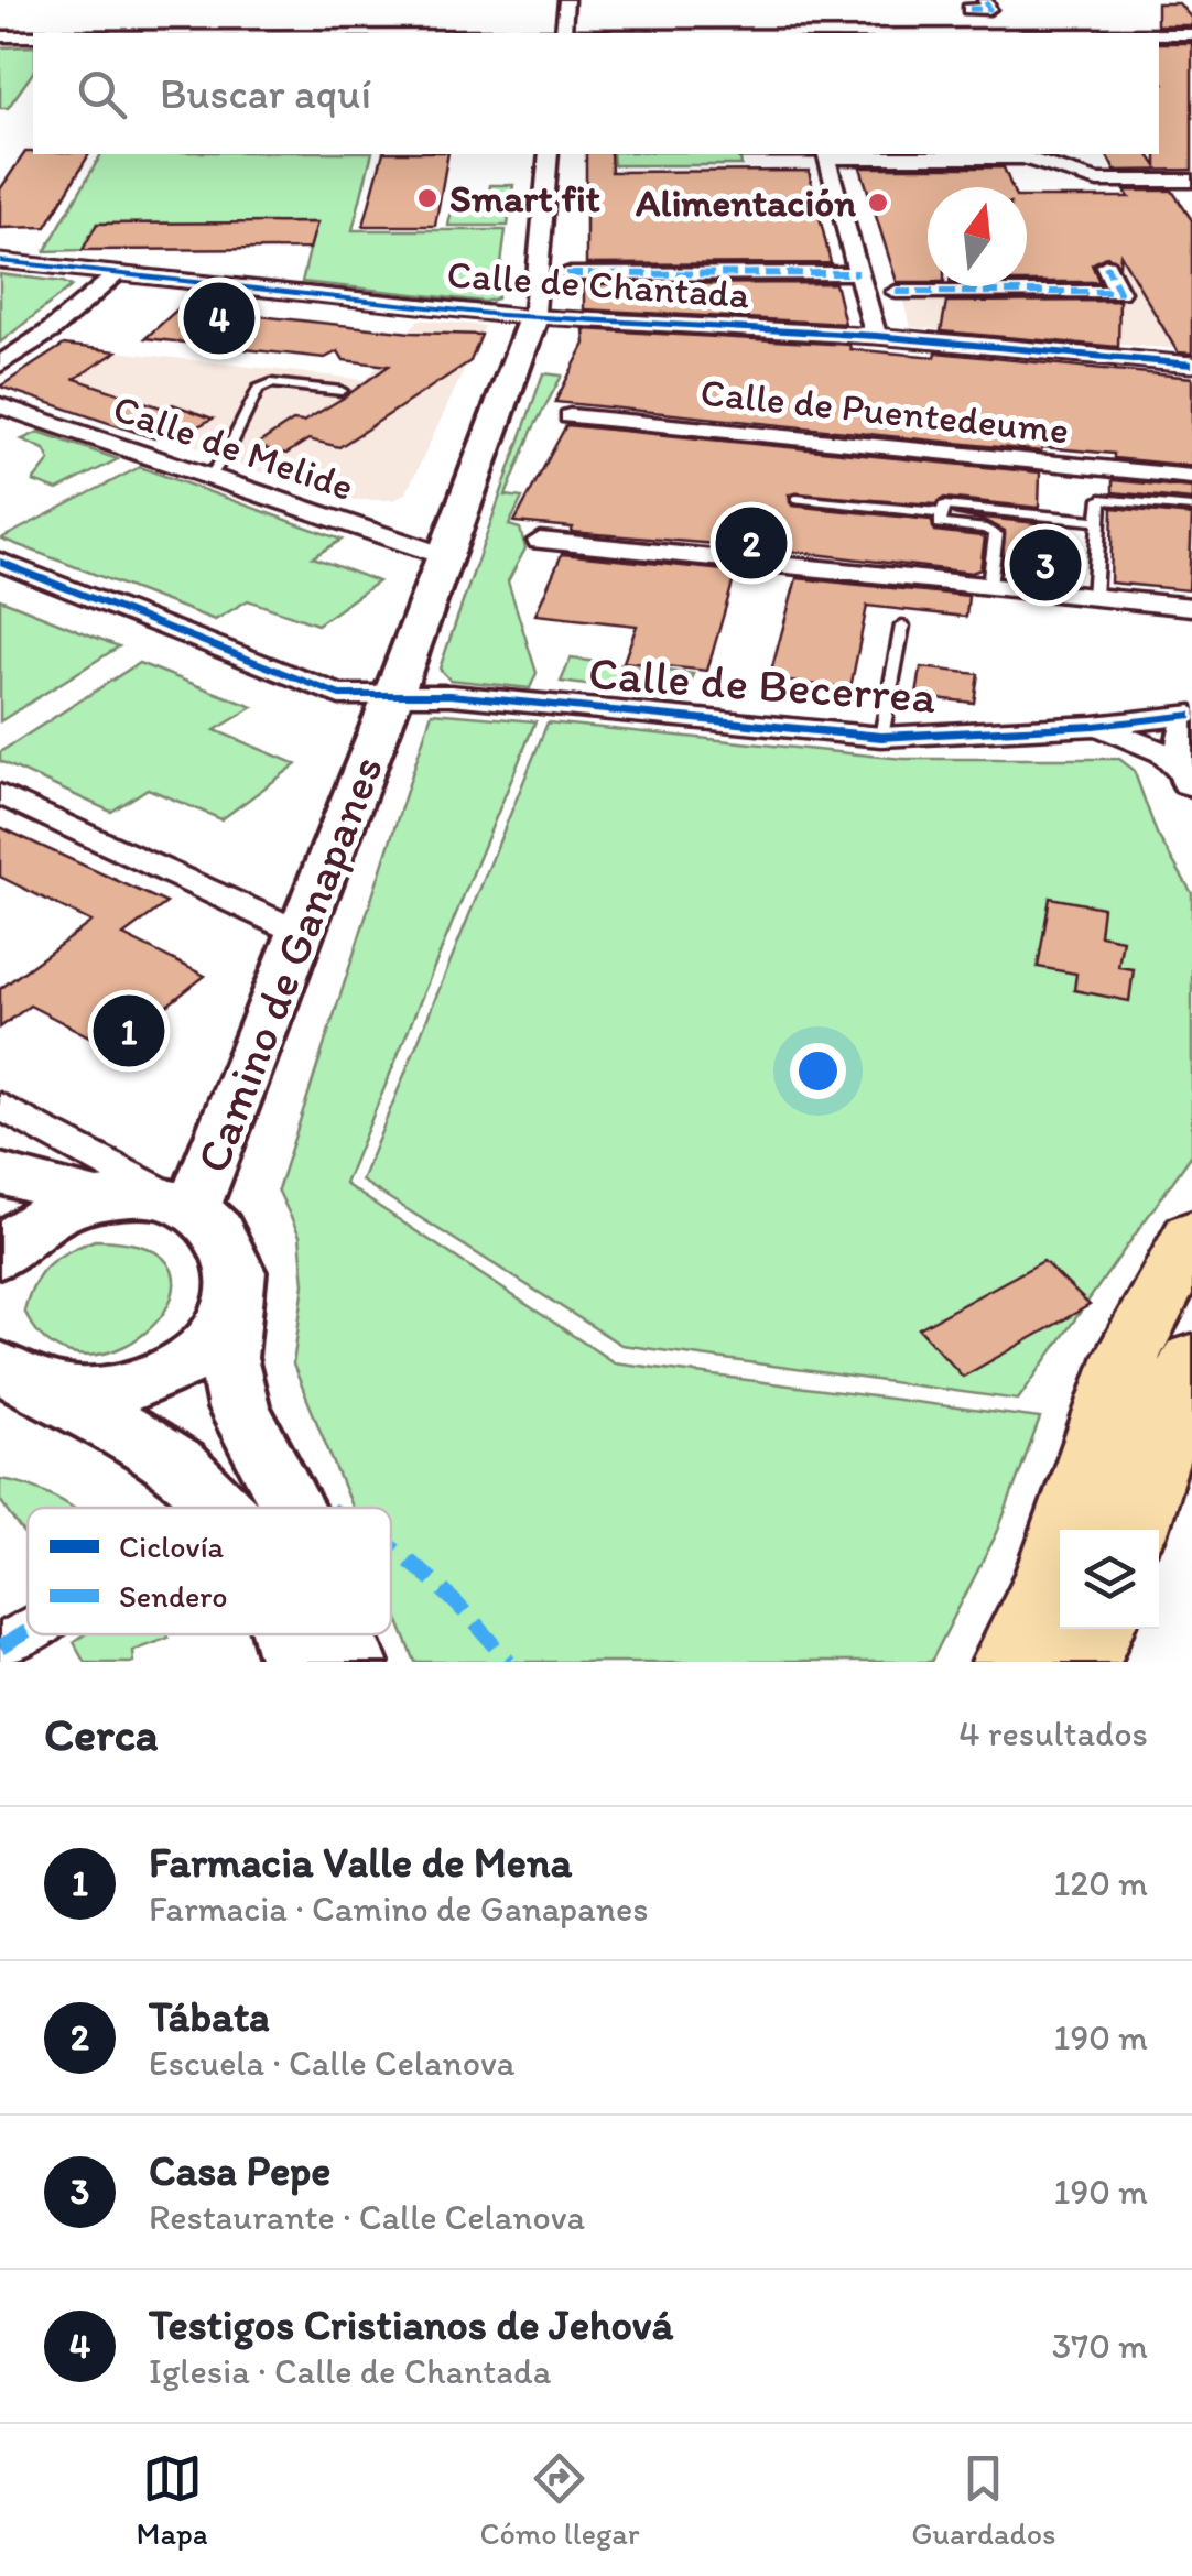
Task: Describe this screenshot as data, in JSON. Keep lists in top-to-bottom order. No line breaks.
{"streets":{"street":["Calle de Chantada","Calle de Puentedeume","Calle de Melide","Calle de Becerrea","Camino de Ganapanes"]},"crossings":[["Calle de Chantada","Camino de Ganapanes"],["Calle de Melide","Camino de Ganapanes"],["Calle de Becerrea","Camino de Ganapanes"]],"places":["Smart fit","Alimentación"],"legend":["Ciclovía","Sendero"],"north":"top","page":{"search":"Buscar aquí","pins":["4","2","3","1"],"heading":["Cerca","4 resultados"],"list":[{"mark":"1","name":"Farmacia Valle de Mena","note":"Farmacia · Camino de Ganapanes","value":"120 m"},{"mark":"2","name":"Tábata","note":"Escuela · Calle Celanova","value":"190 m"},{"mark":"3","name":"Casa Pepe","note":"Restaurante · Calle Celanova","value":"190 m"},{"mark":"4","name":"Testigos Cristianos de Jehová","note":"Iglesia · Calle de Chantada","value":"370 m"}],"nav":["Mapa","Cómo llegar","Guardados"]}}
